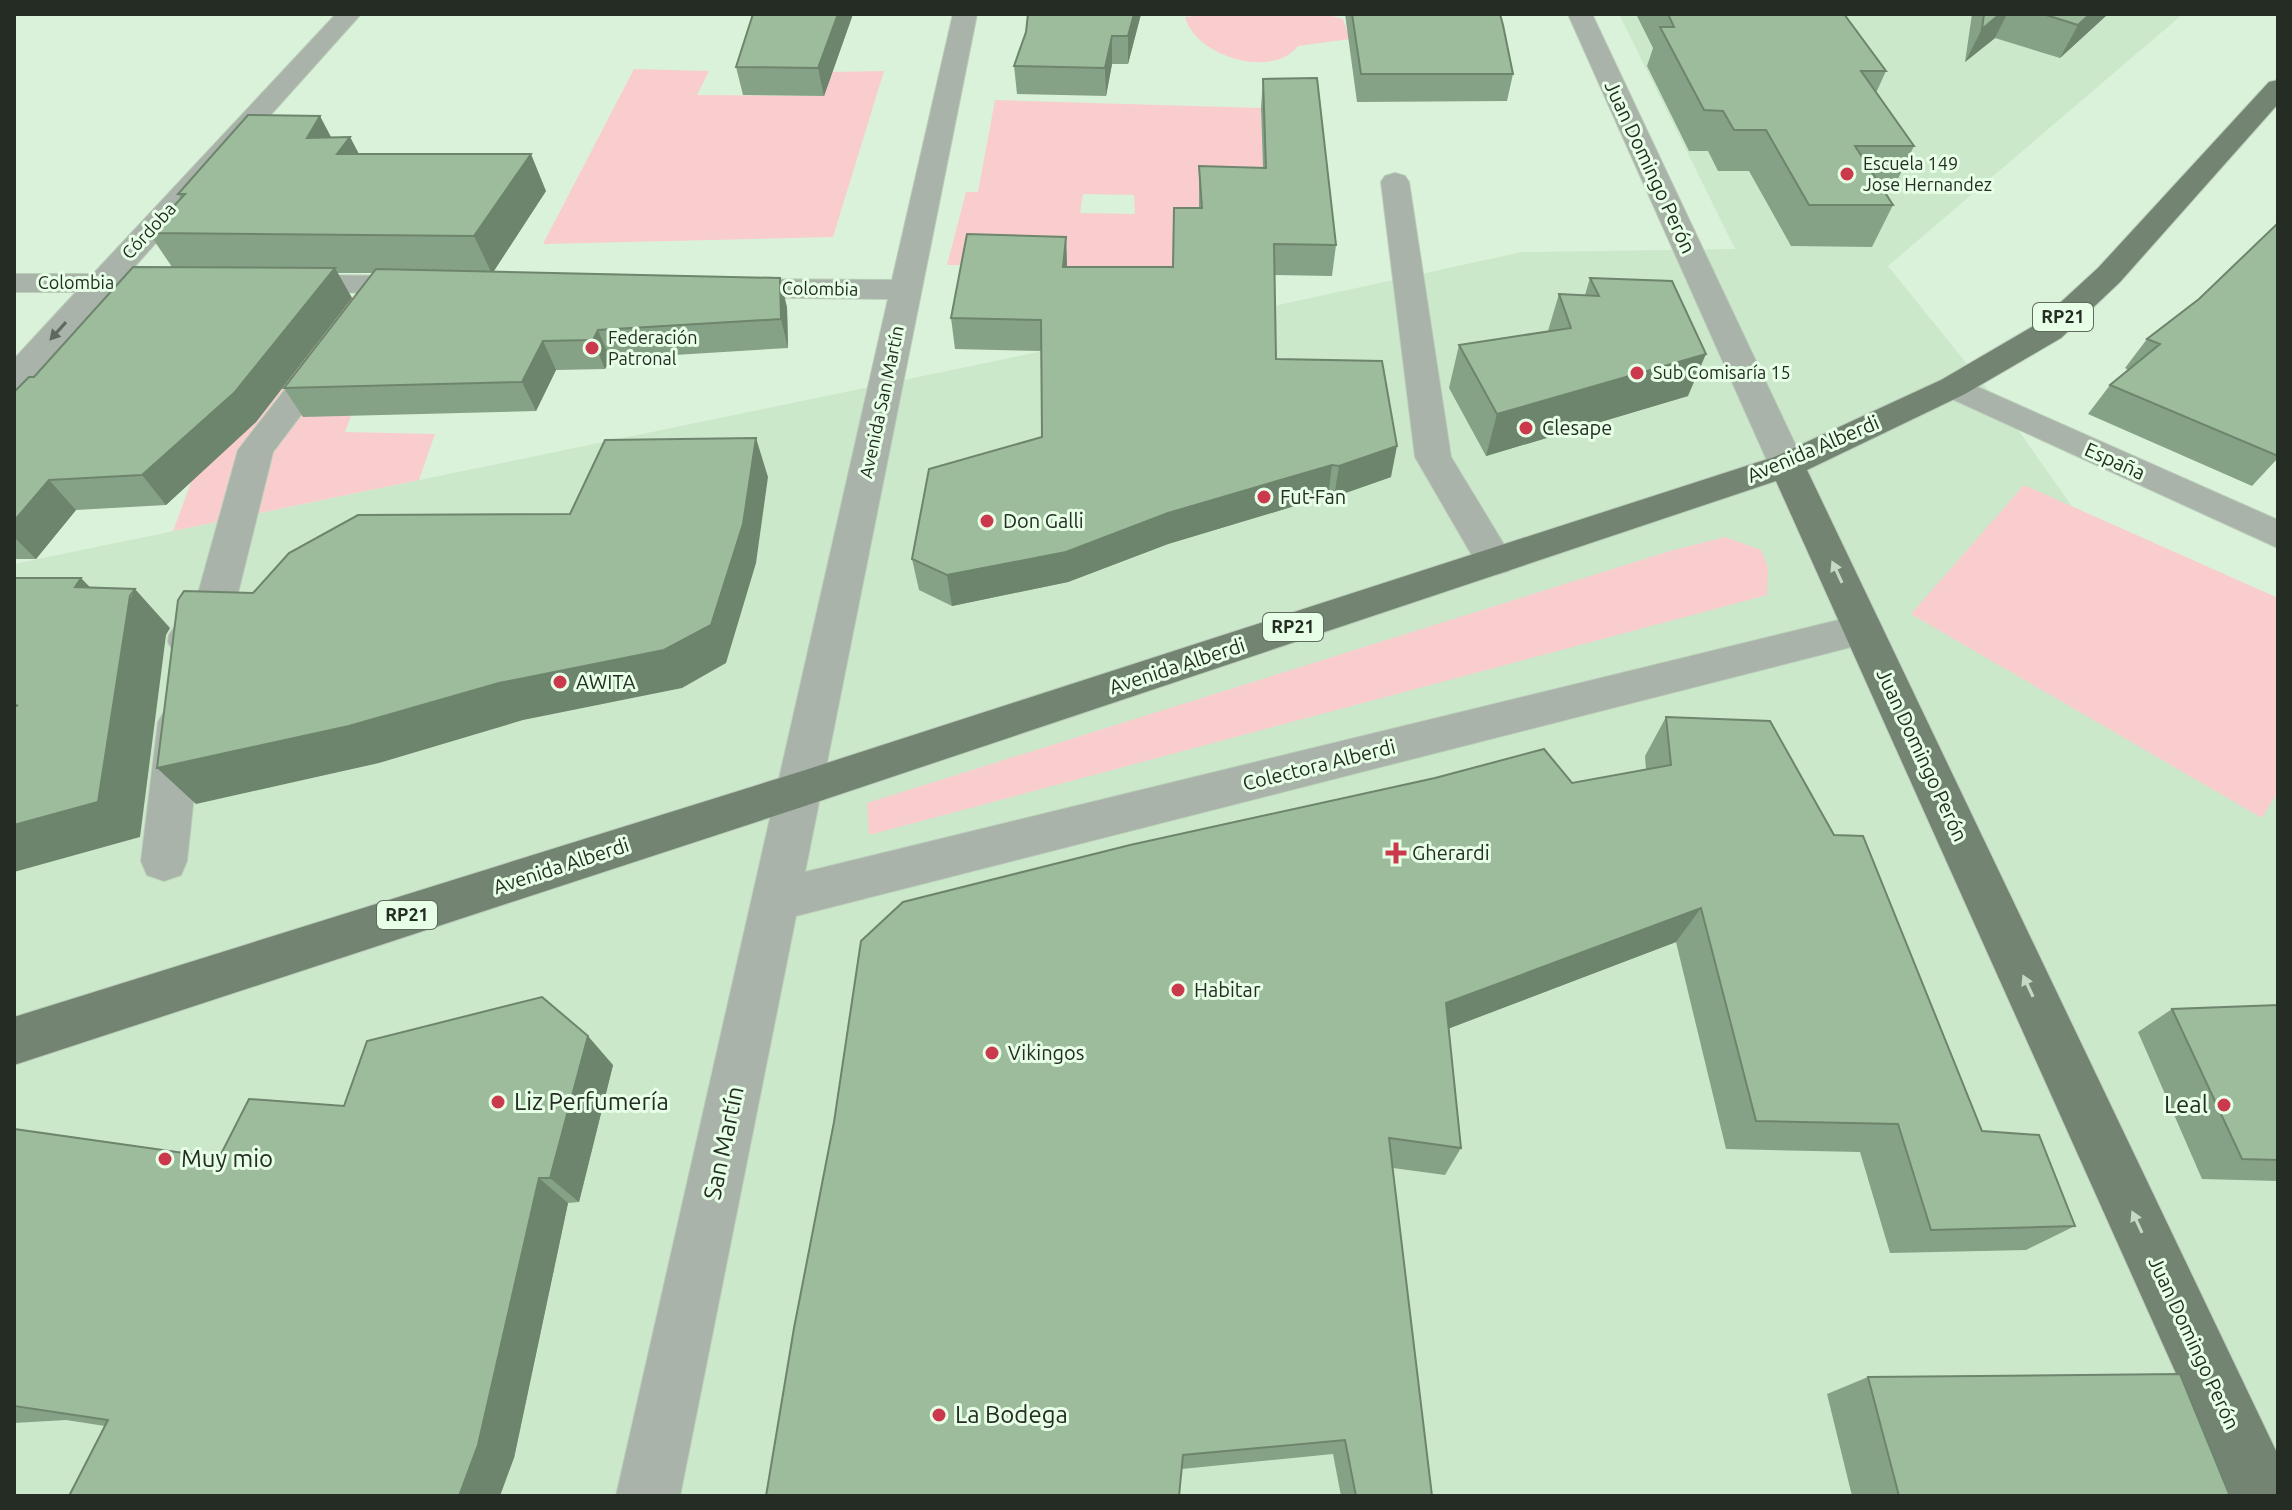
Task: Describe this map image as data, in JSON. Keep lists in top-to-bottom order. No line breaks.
{"streets":{"main road":["Juan Domingo Perón","RP21","Avenida Alberdi"],"street":["Córdoba","Colombia","Avenida San Martín","España","Colectora Alberdi","San Martín"]},"crossings":[["Juan Domingo Perón","Avenida Alberdi"],["Juan Domingo Perón","Colectora Alberdi"],["Córdoba","Colombia"],["Colombia","Avenida San Martín"],["Avenida San Martín","Avenida Alberdi"],["Avenida San Martín","San Martín"],["Avenida Alberdi","España"],["Avenida Alberdi","San Martín"],["Colectora Alberdi","San Martín"]],"one_way":["Juan Domingo Perón"],"places":{"other":["Escuela 149 Jose Hernandez","Federación Patronal","Sub Comisaría 15","Clesape","Fut-Fan","Don Galli","AWITA","Habitar","Vikingos","Liz Perfumería","Leal","Muy mio","La Bodega"],"health":["Gherardi"]}}
